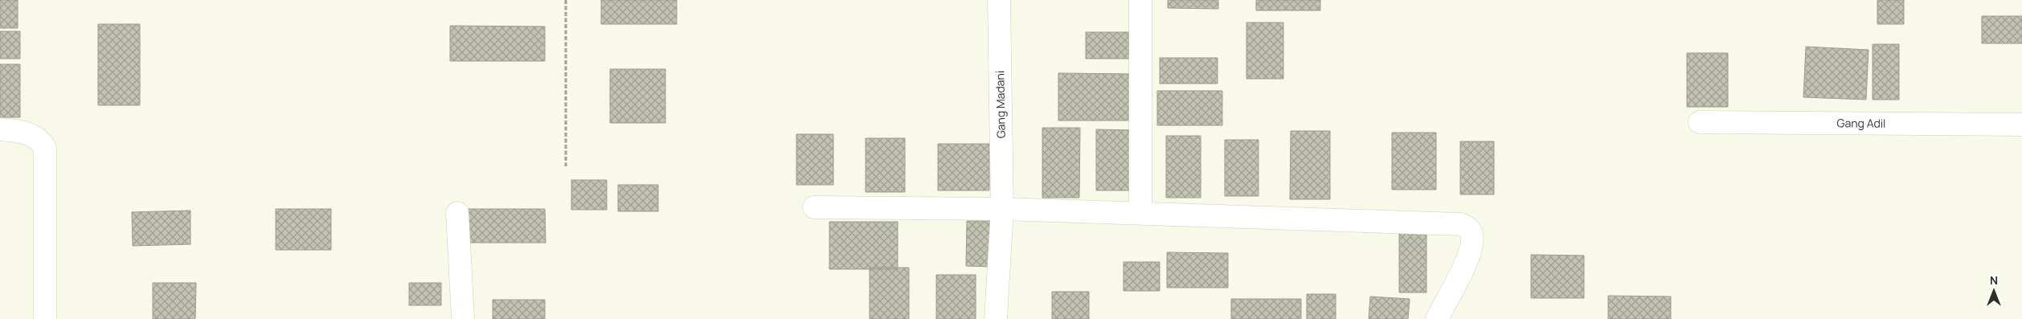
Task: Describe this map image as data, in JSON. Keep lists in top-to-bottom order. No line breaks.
{"streets":{"street":["Gang Madani","Gang Adil"]},"north":"top"}
